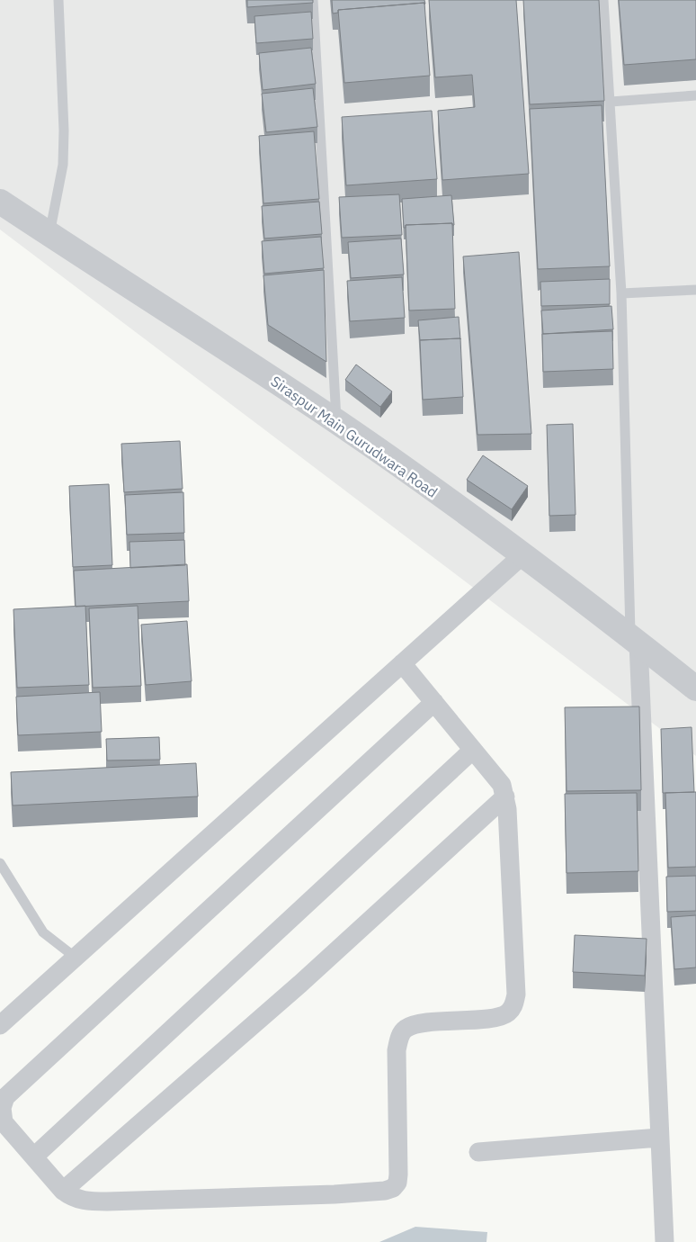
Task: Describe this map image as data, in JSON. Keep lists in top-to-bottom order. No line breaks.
{"streets":{"street":["Siraspur Main Gurudwara Road"]}}
